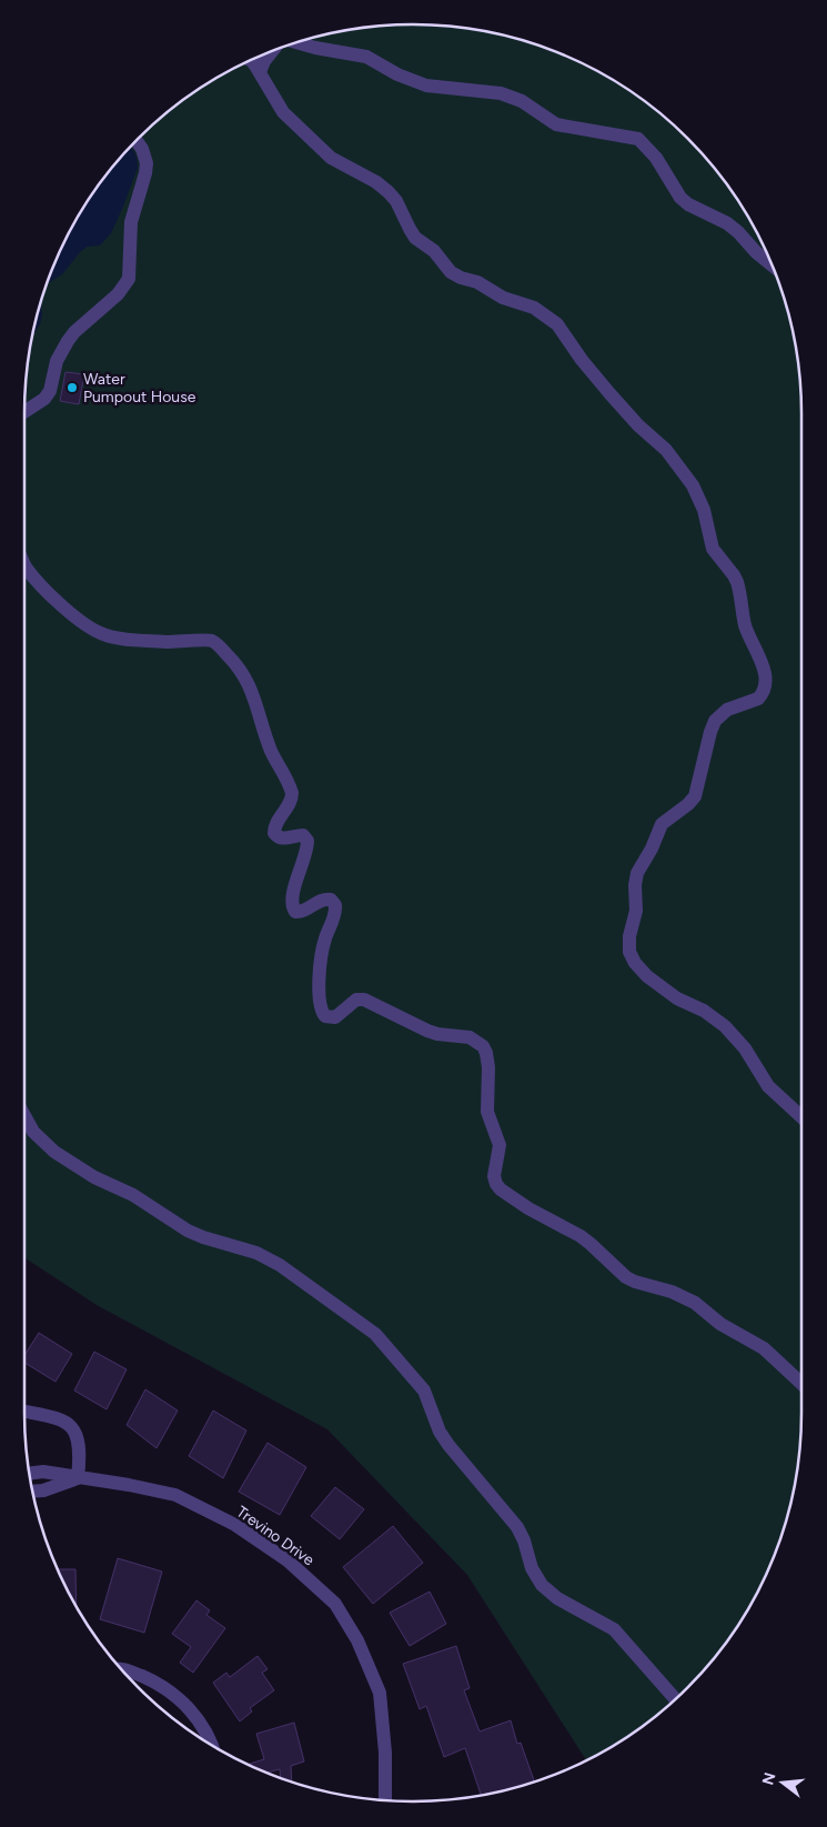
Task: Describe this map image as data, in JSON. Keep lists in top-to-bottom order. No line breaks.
{"streets":{"street":["Trevino Drive"]},"places":["Water Pumpout House"],"north":"left"}
